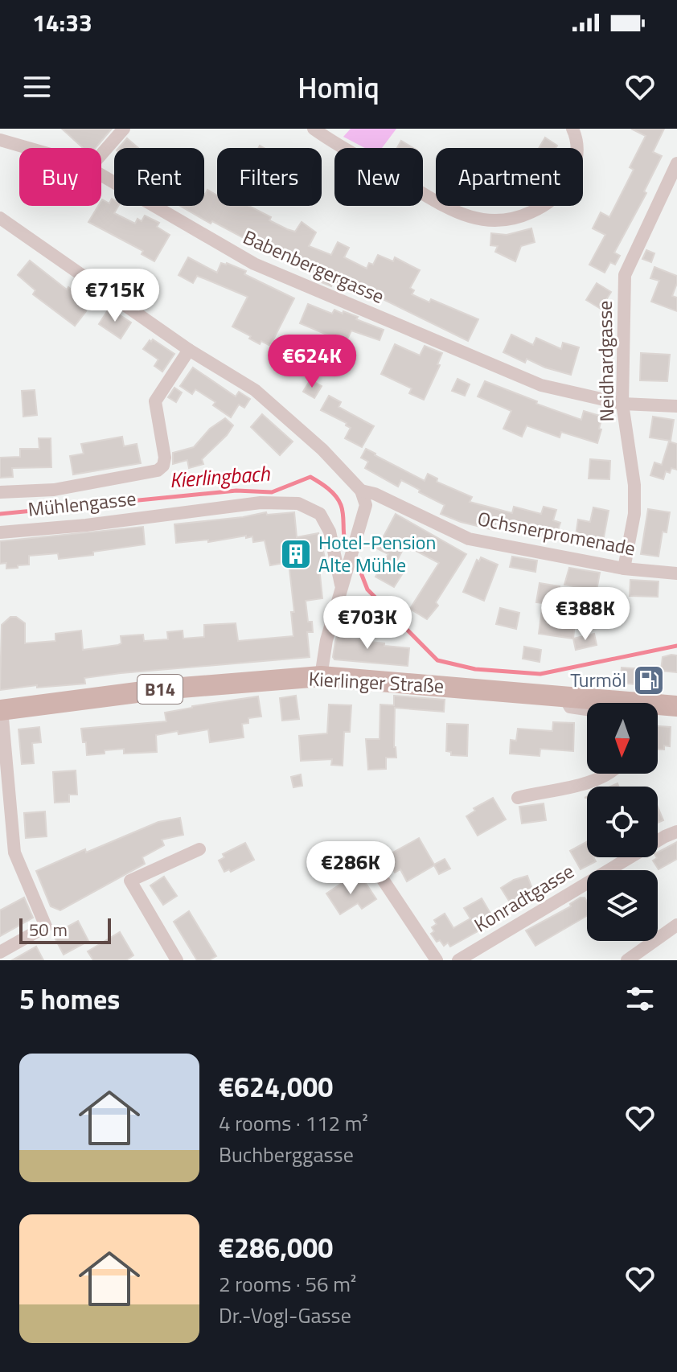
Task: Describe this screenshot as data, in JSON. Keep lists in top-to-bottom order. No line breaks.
{"streets":{"main road":["Kierlinger Straße","B14"],"street":["Babenbergergasse","Neidhardgasse","Mühlengasse","Ochsnerpromenade","Konradtgasse"]},"crossings":[["Babenbergergasse","Neidhardgasse"],["Neidhardgasse","Ochsnerpromenade"]],"water":["Kierlingbach"],"places":{"building":["Hotel-Pension Alte Mühle"],"fuel station":["Turmöl"]},"scale_bar":"50 m","north":"bottom","page":{"status":"14:33","header":"Homiq","chip":["Buy","Rent","Filters","New","Apartment"],"price":["€715K","€624K","€388K","€703K","€286K"],"scale":"50 m","heading":"5 homes","list":[{"name":"€624,000","note":"4 rooms · 112 m² · Buchberggasse"},{"name":"€286,000","note":"2 rooms · 56 m² · Dr.-Vogl-Gasse"}]}}
